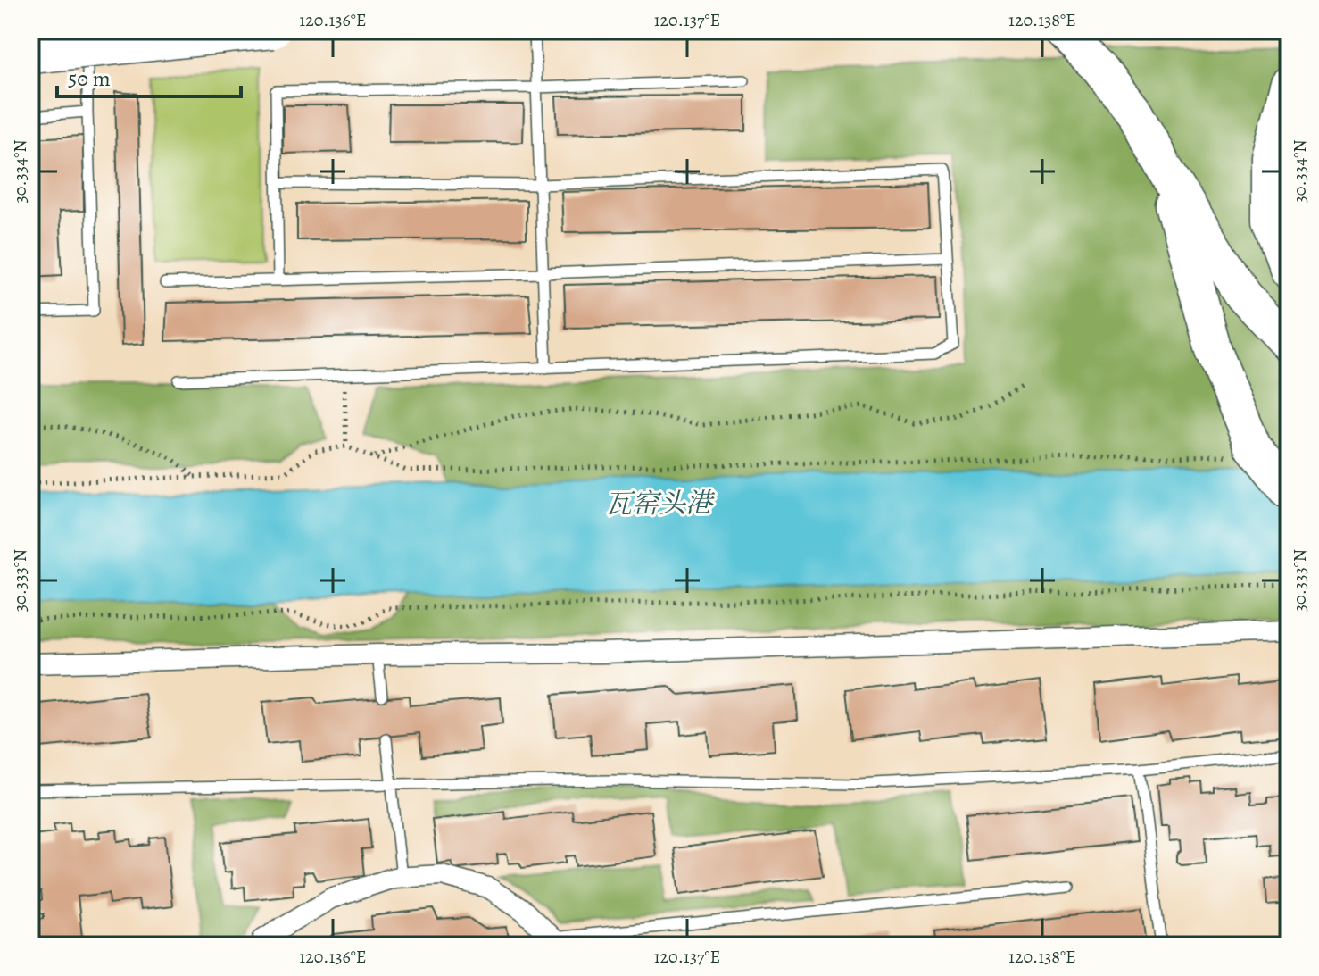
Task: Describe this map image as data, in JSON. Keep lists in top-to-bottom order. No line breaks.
{"water":["瓦窑头港"],"scale_bar":"50 m","coordinates":["120.136°E","120.137°E","120.138°E","30.334°N","30.333°N"]}
